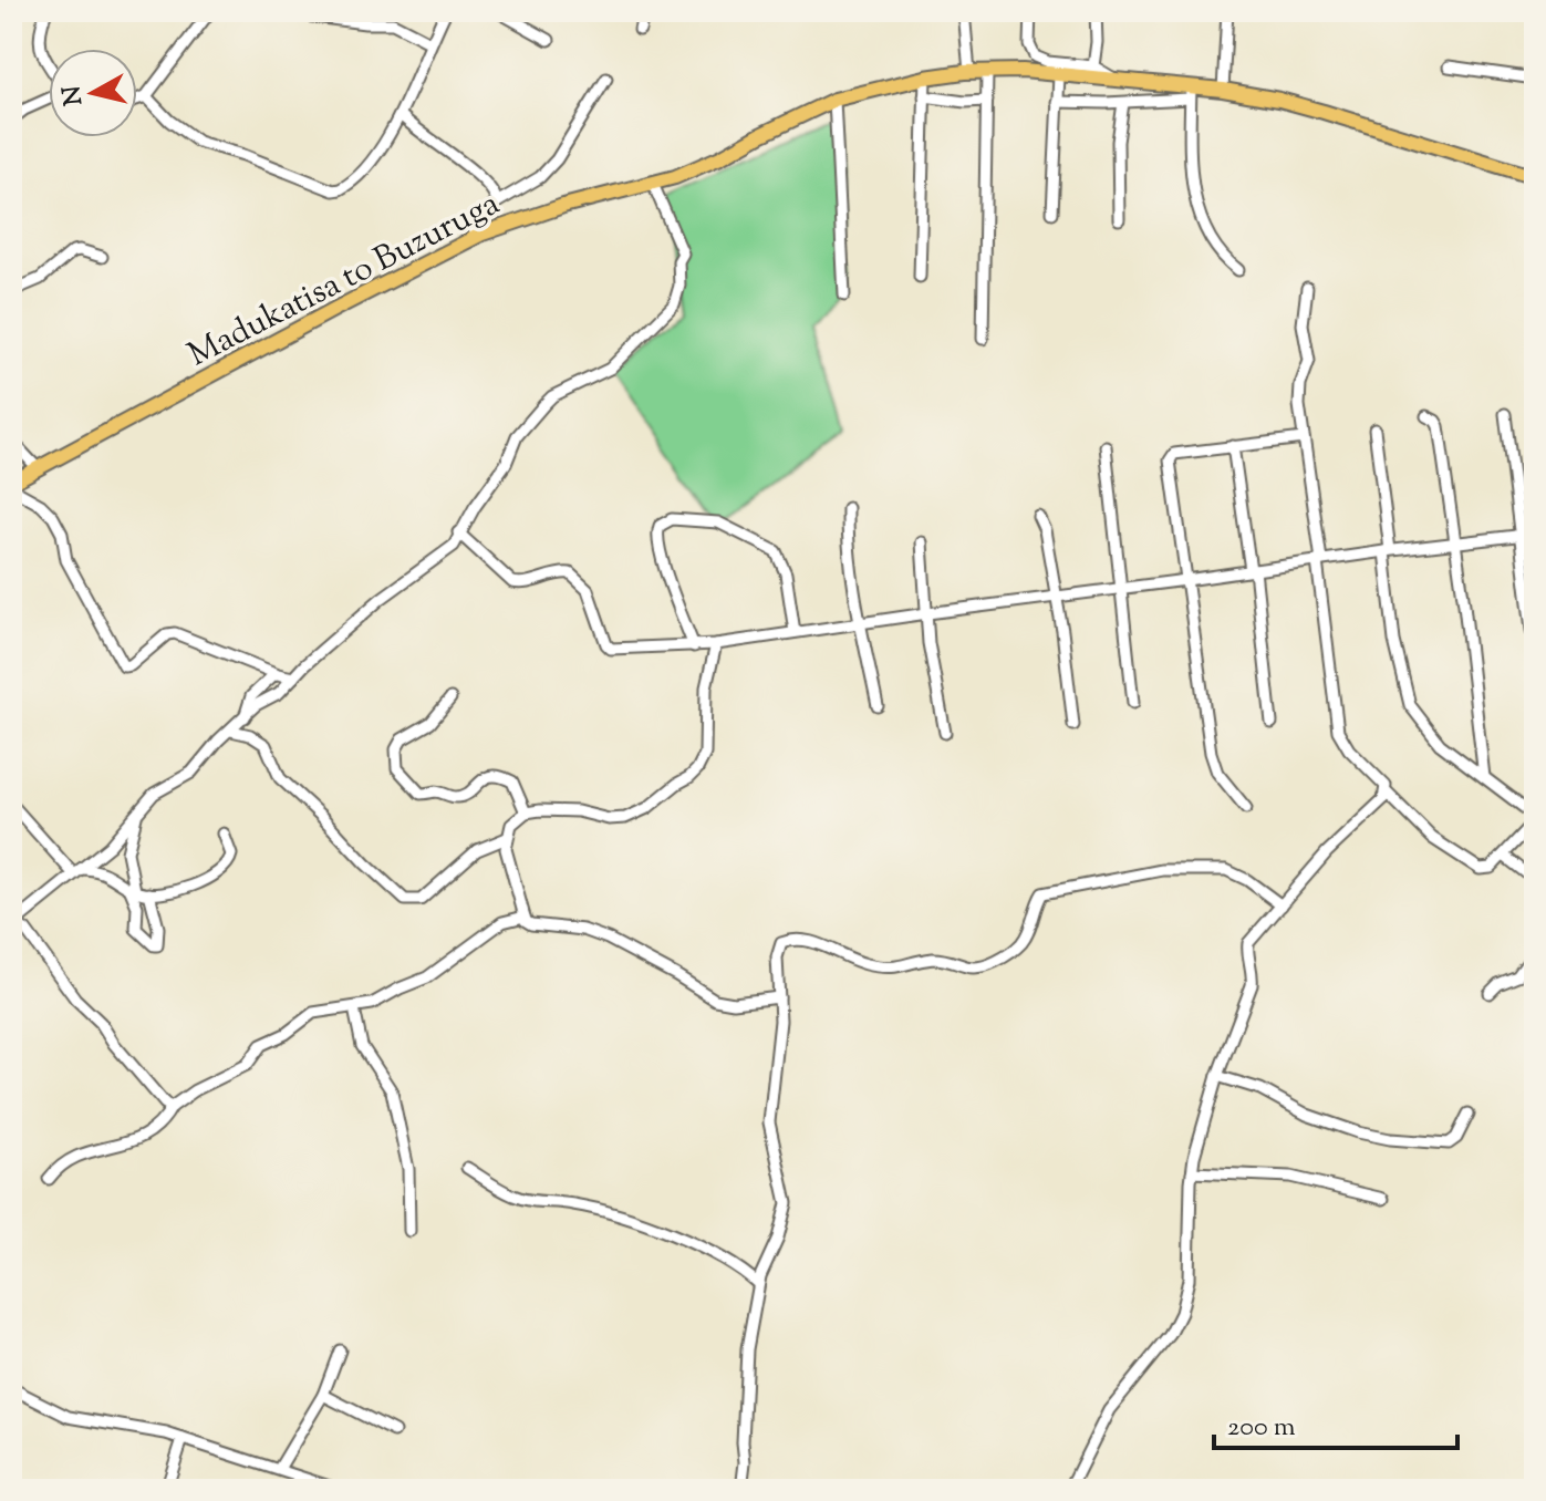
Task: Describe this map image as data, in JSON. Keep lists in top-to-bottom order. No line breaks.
{"streets":{"main road":["Madukatisa to Buzuruga"]},"scale_bar":"200 m","north":"left"}
